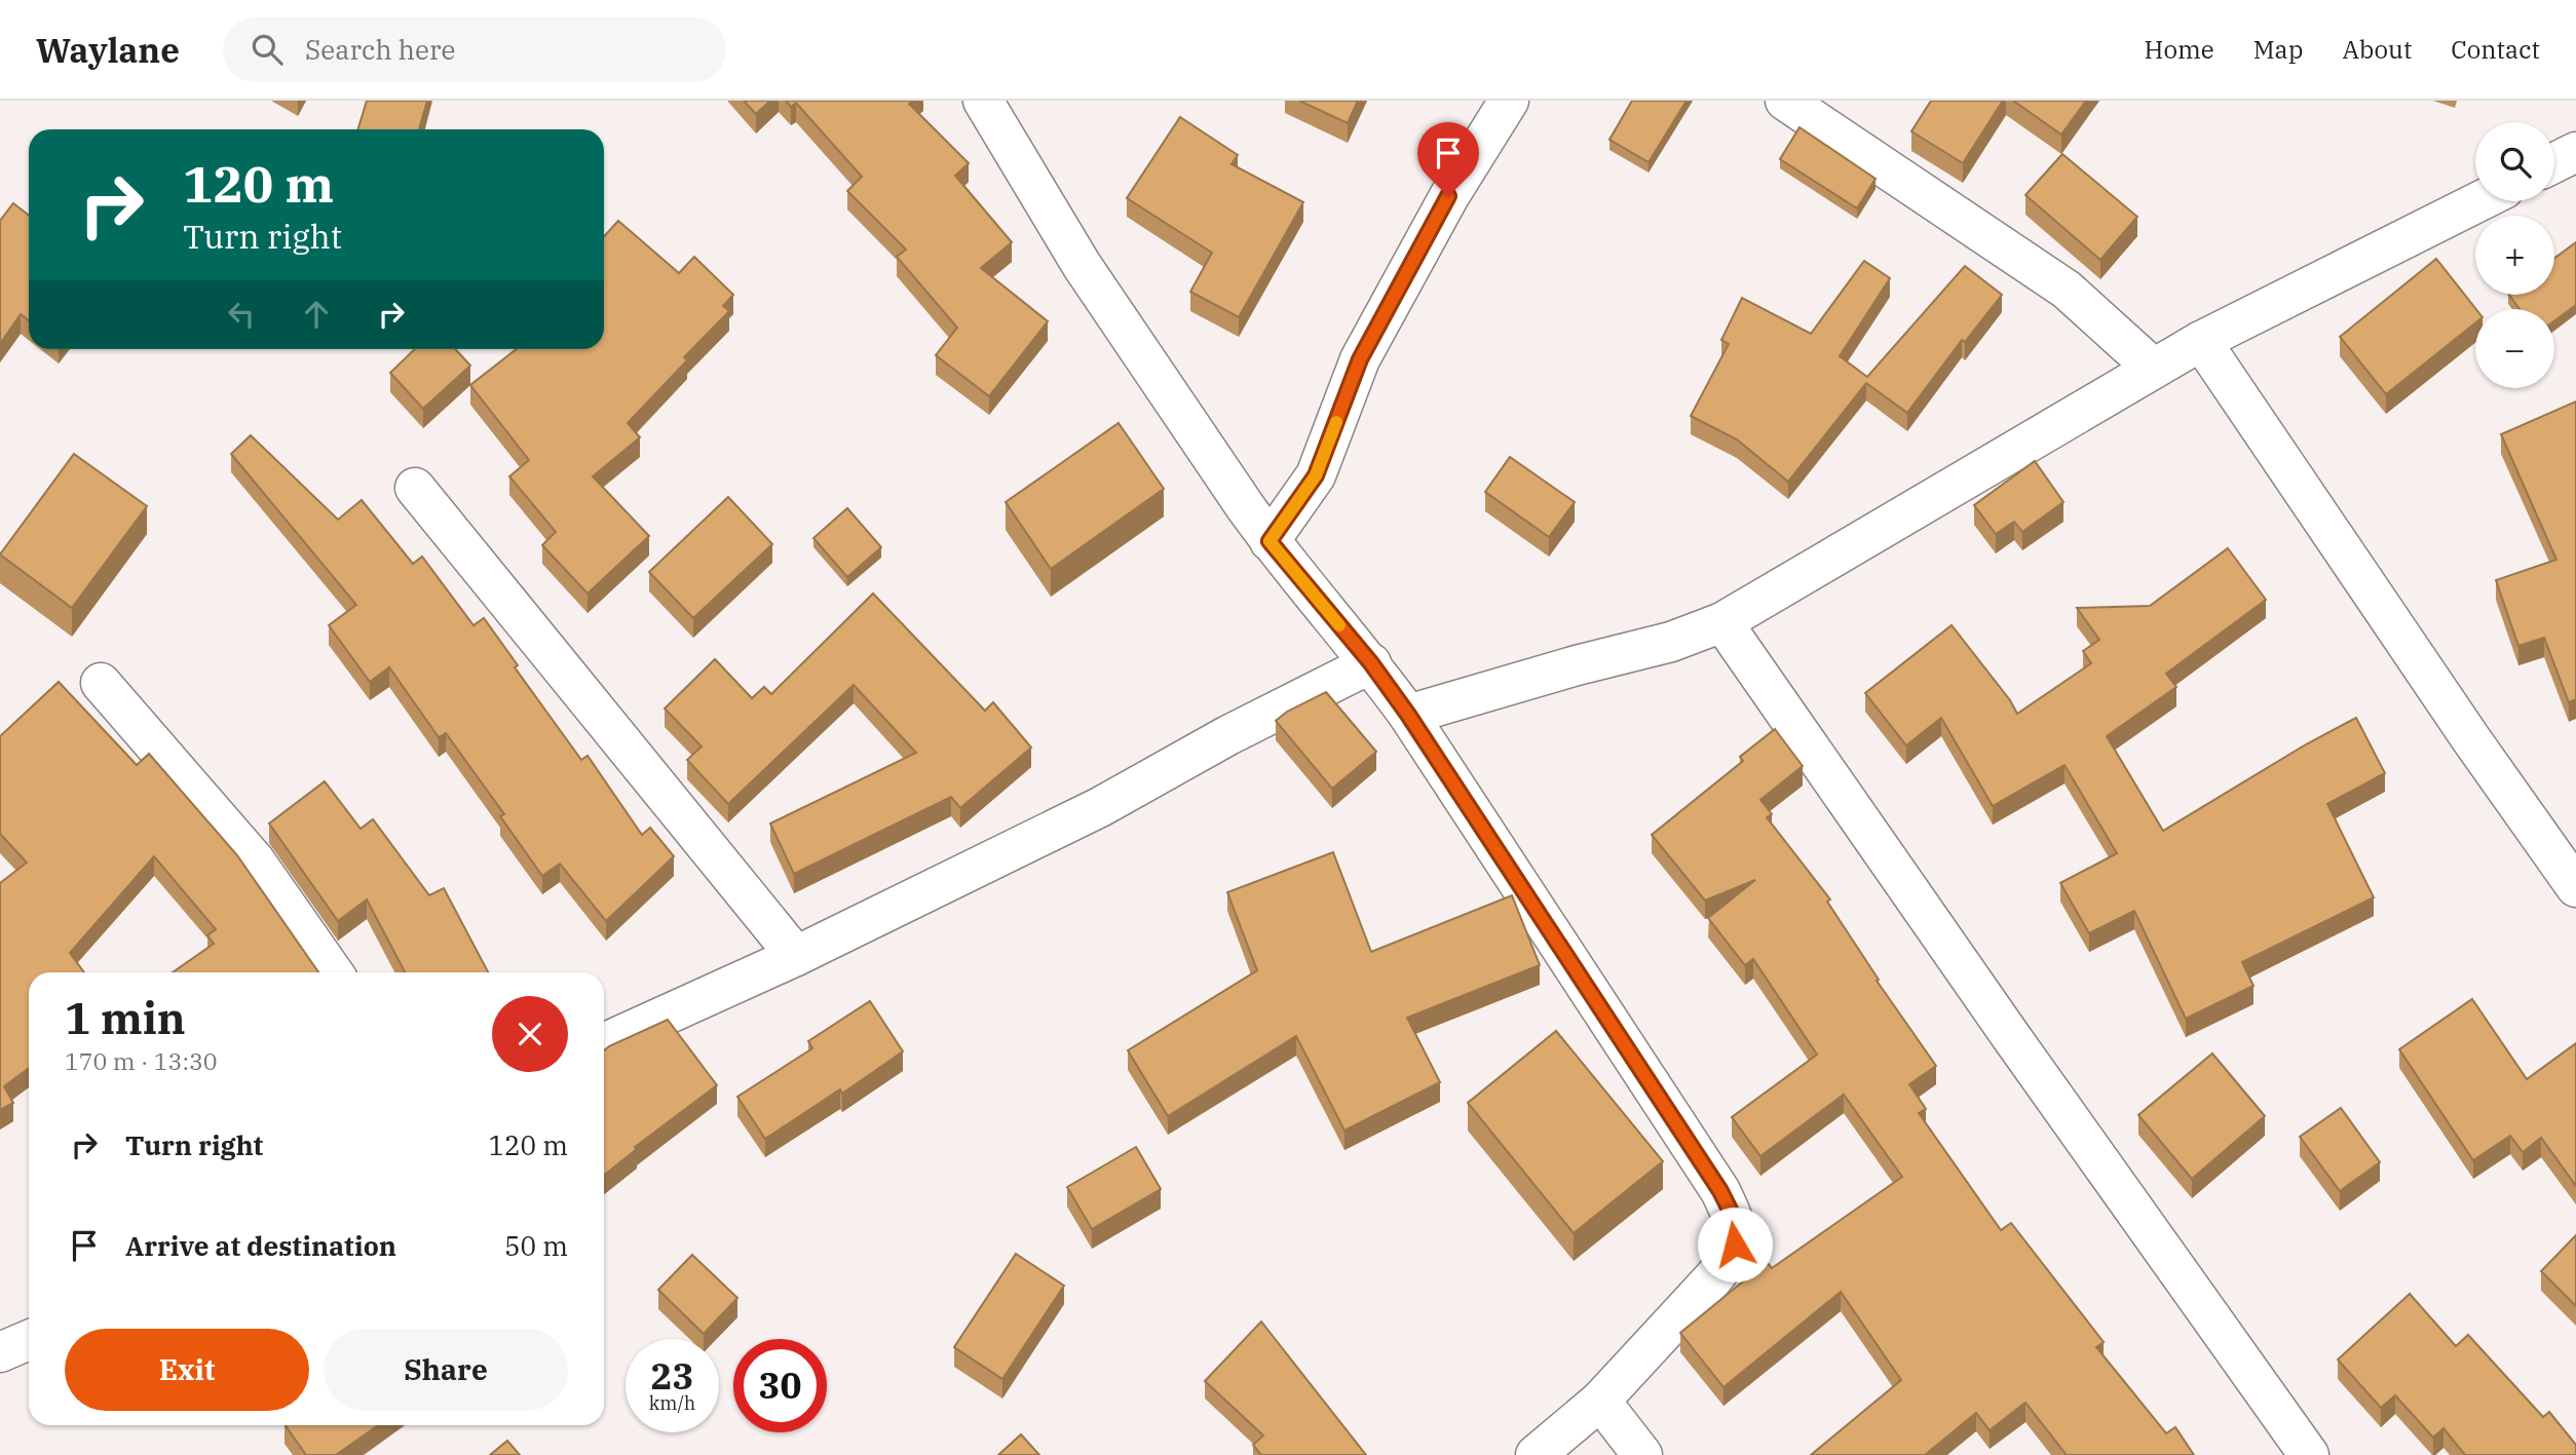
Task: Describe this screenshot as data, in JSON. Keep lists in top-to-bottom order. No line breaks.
{"page":{"header":"Waylane","search":"Search here","nav":["Home","Map","About","Contact"],"map_buttons":["+","−"],"turn":["120 m","Turn right"],"heading":["1 min","170 m · 13:30"],"list":[{"name":"Turn right","value":"120 m"},{"name":"Arrive at destination","value":"50 m"}],"buttons":["Exit","Share"],"speed":"23 km/h","limit":"30"}}
